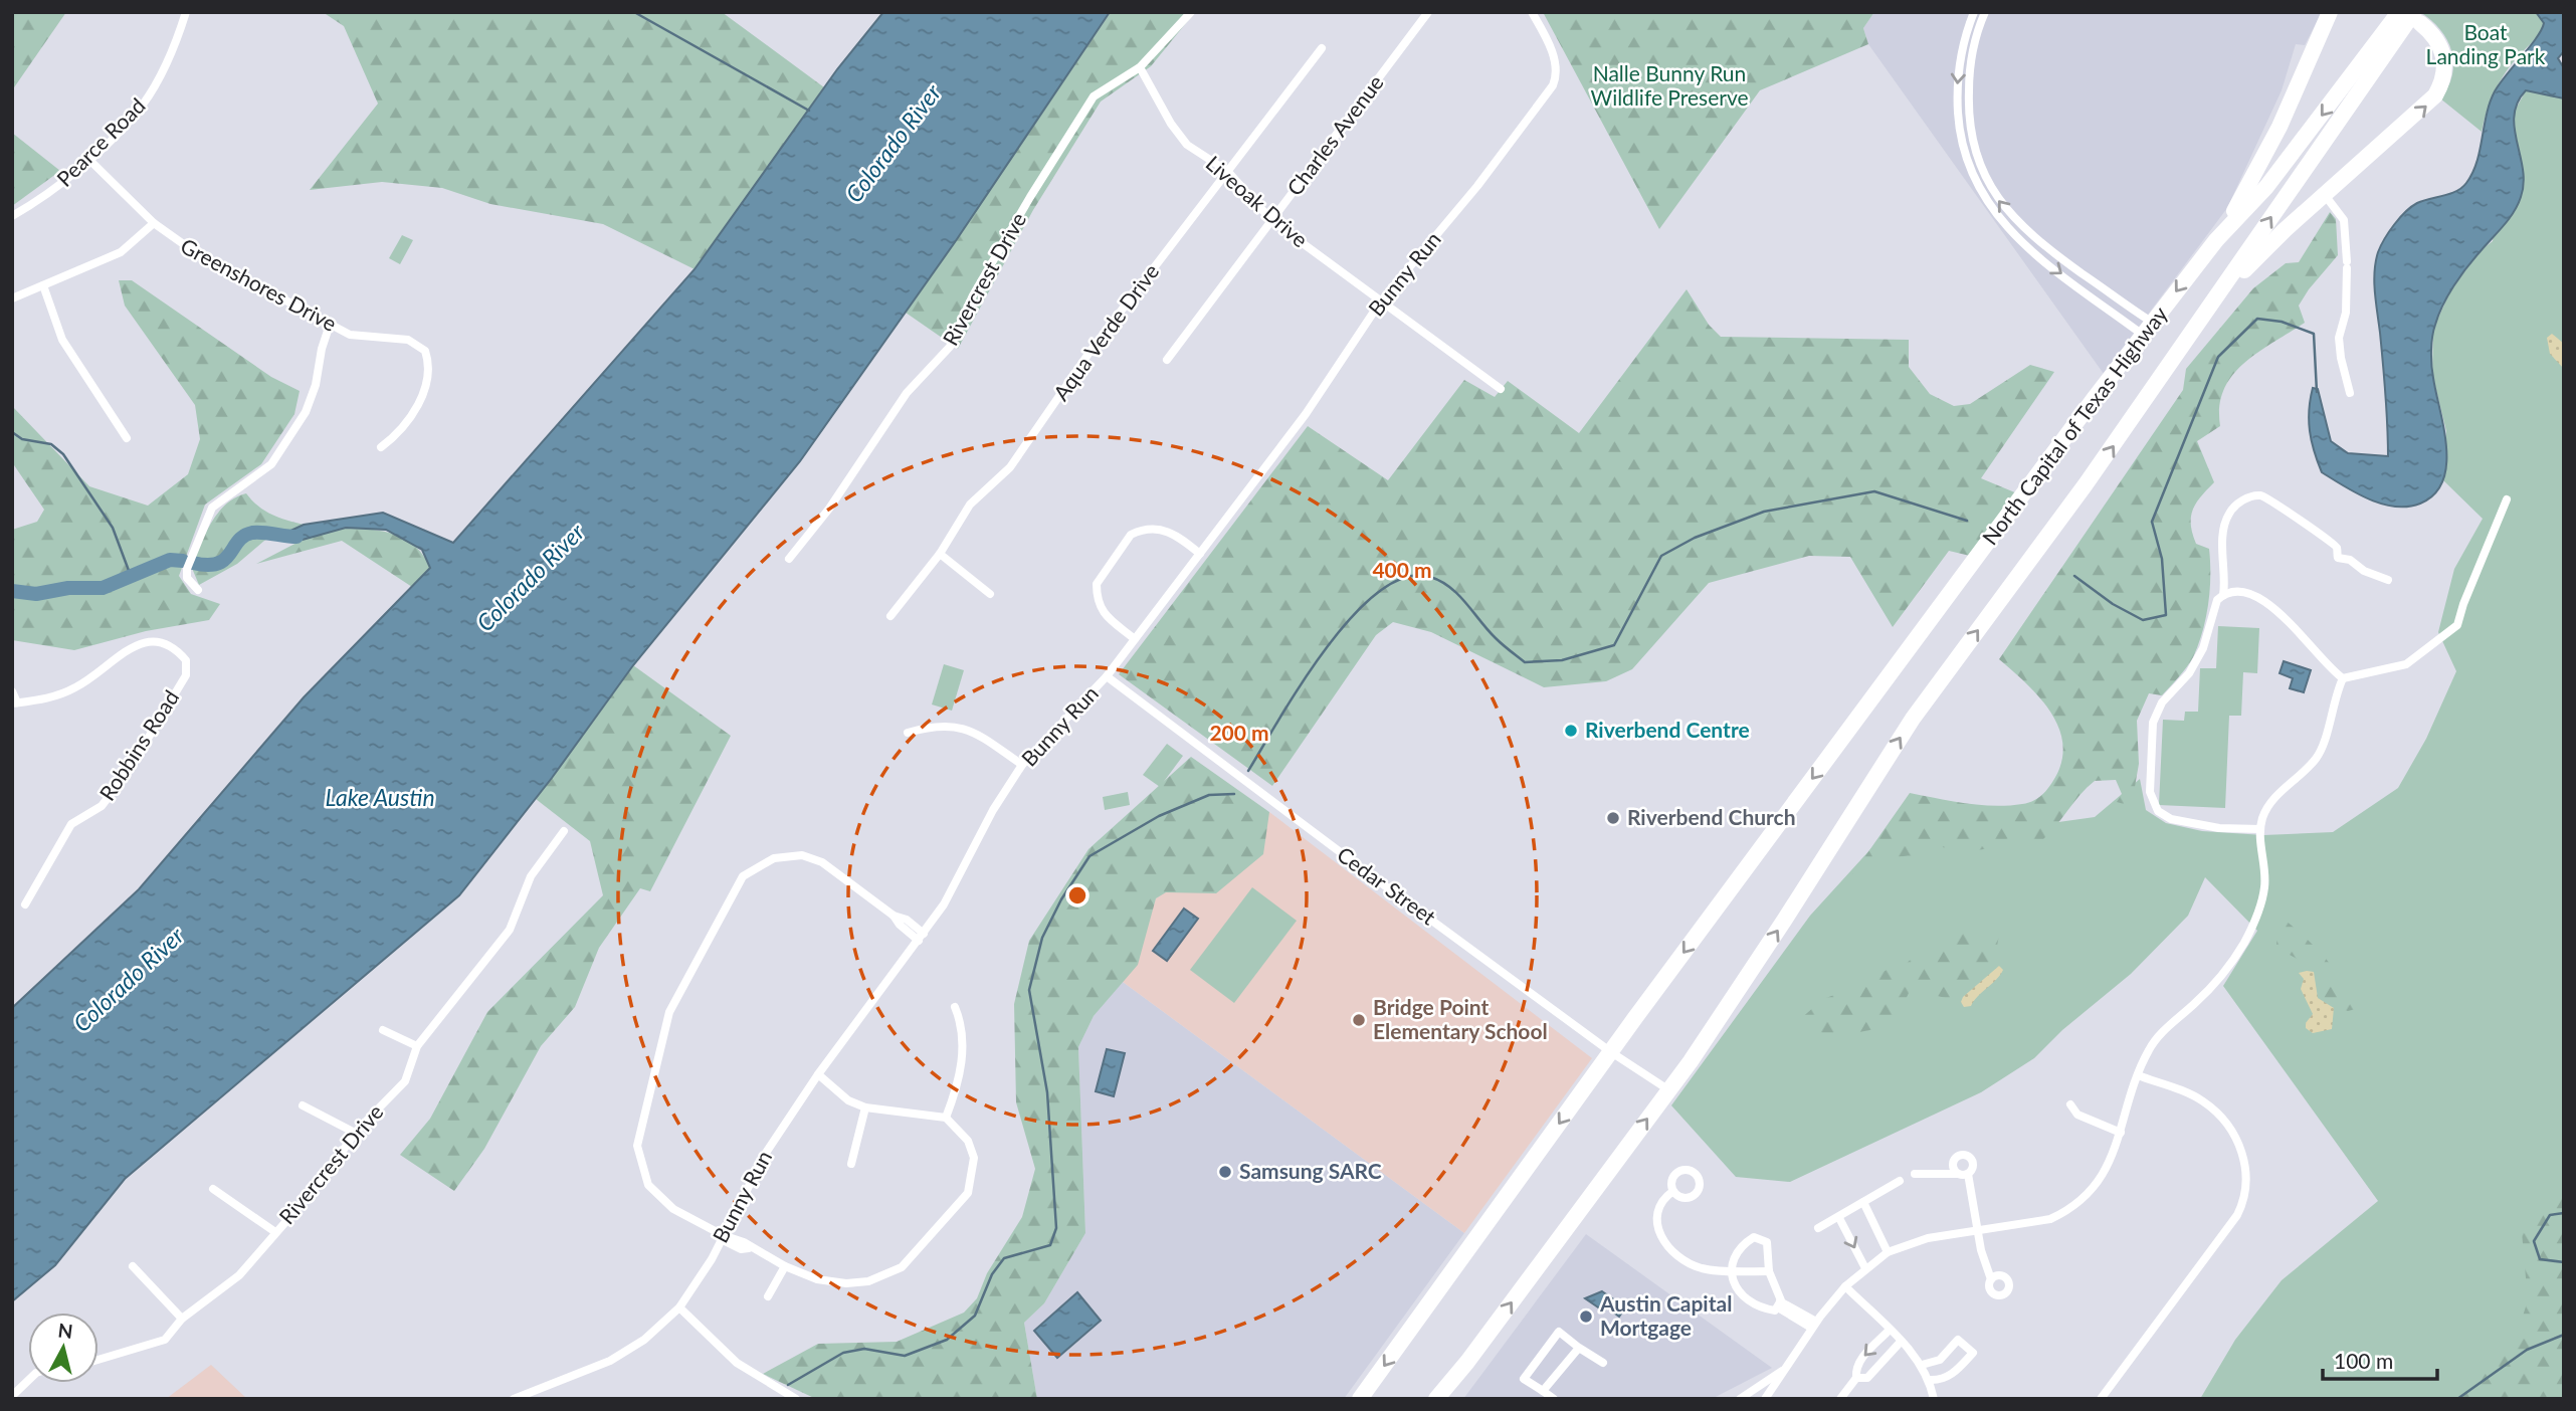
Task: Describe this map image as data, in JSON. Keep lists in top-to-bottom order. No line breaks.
{"streets":{"highway":["North Capital of Texas Highway"],"street":["Charles Avenue","Pearce Road","Liveoak Drive","Bunny Run","Rivercrest Drive","Greenshores Drive","Aqua Verde Drive","Robbins Road","Cedar Street"]},"crossings":[["Charles Avenue","Liveoak Drive"],["Pearce Road","Greenshores Drive"],["Liveoak Drive","Bunny Run"],["Liveoak Drive","Rivercrest Drive"],["Liveoak Drive","Aqua Verde Drive"],["Bunny Run","Cedar Street"],["North Capital of Texas Highway","Cedar Street"]],"water":["Colorado River","Lake Austin"],"parks":["Boat Landing Park","Nalle Bunny Run Wildlife Preserve"],"places":["Riverbend Centre","Riverbend Church","Bridge Point Elementary School","Samsung SARC","Austin Capital Mortgage"],"scale_bar":"100 m","north":"top","rings":["400 m","200 m"]}
